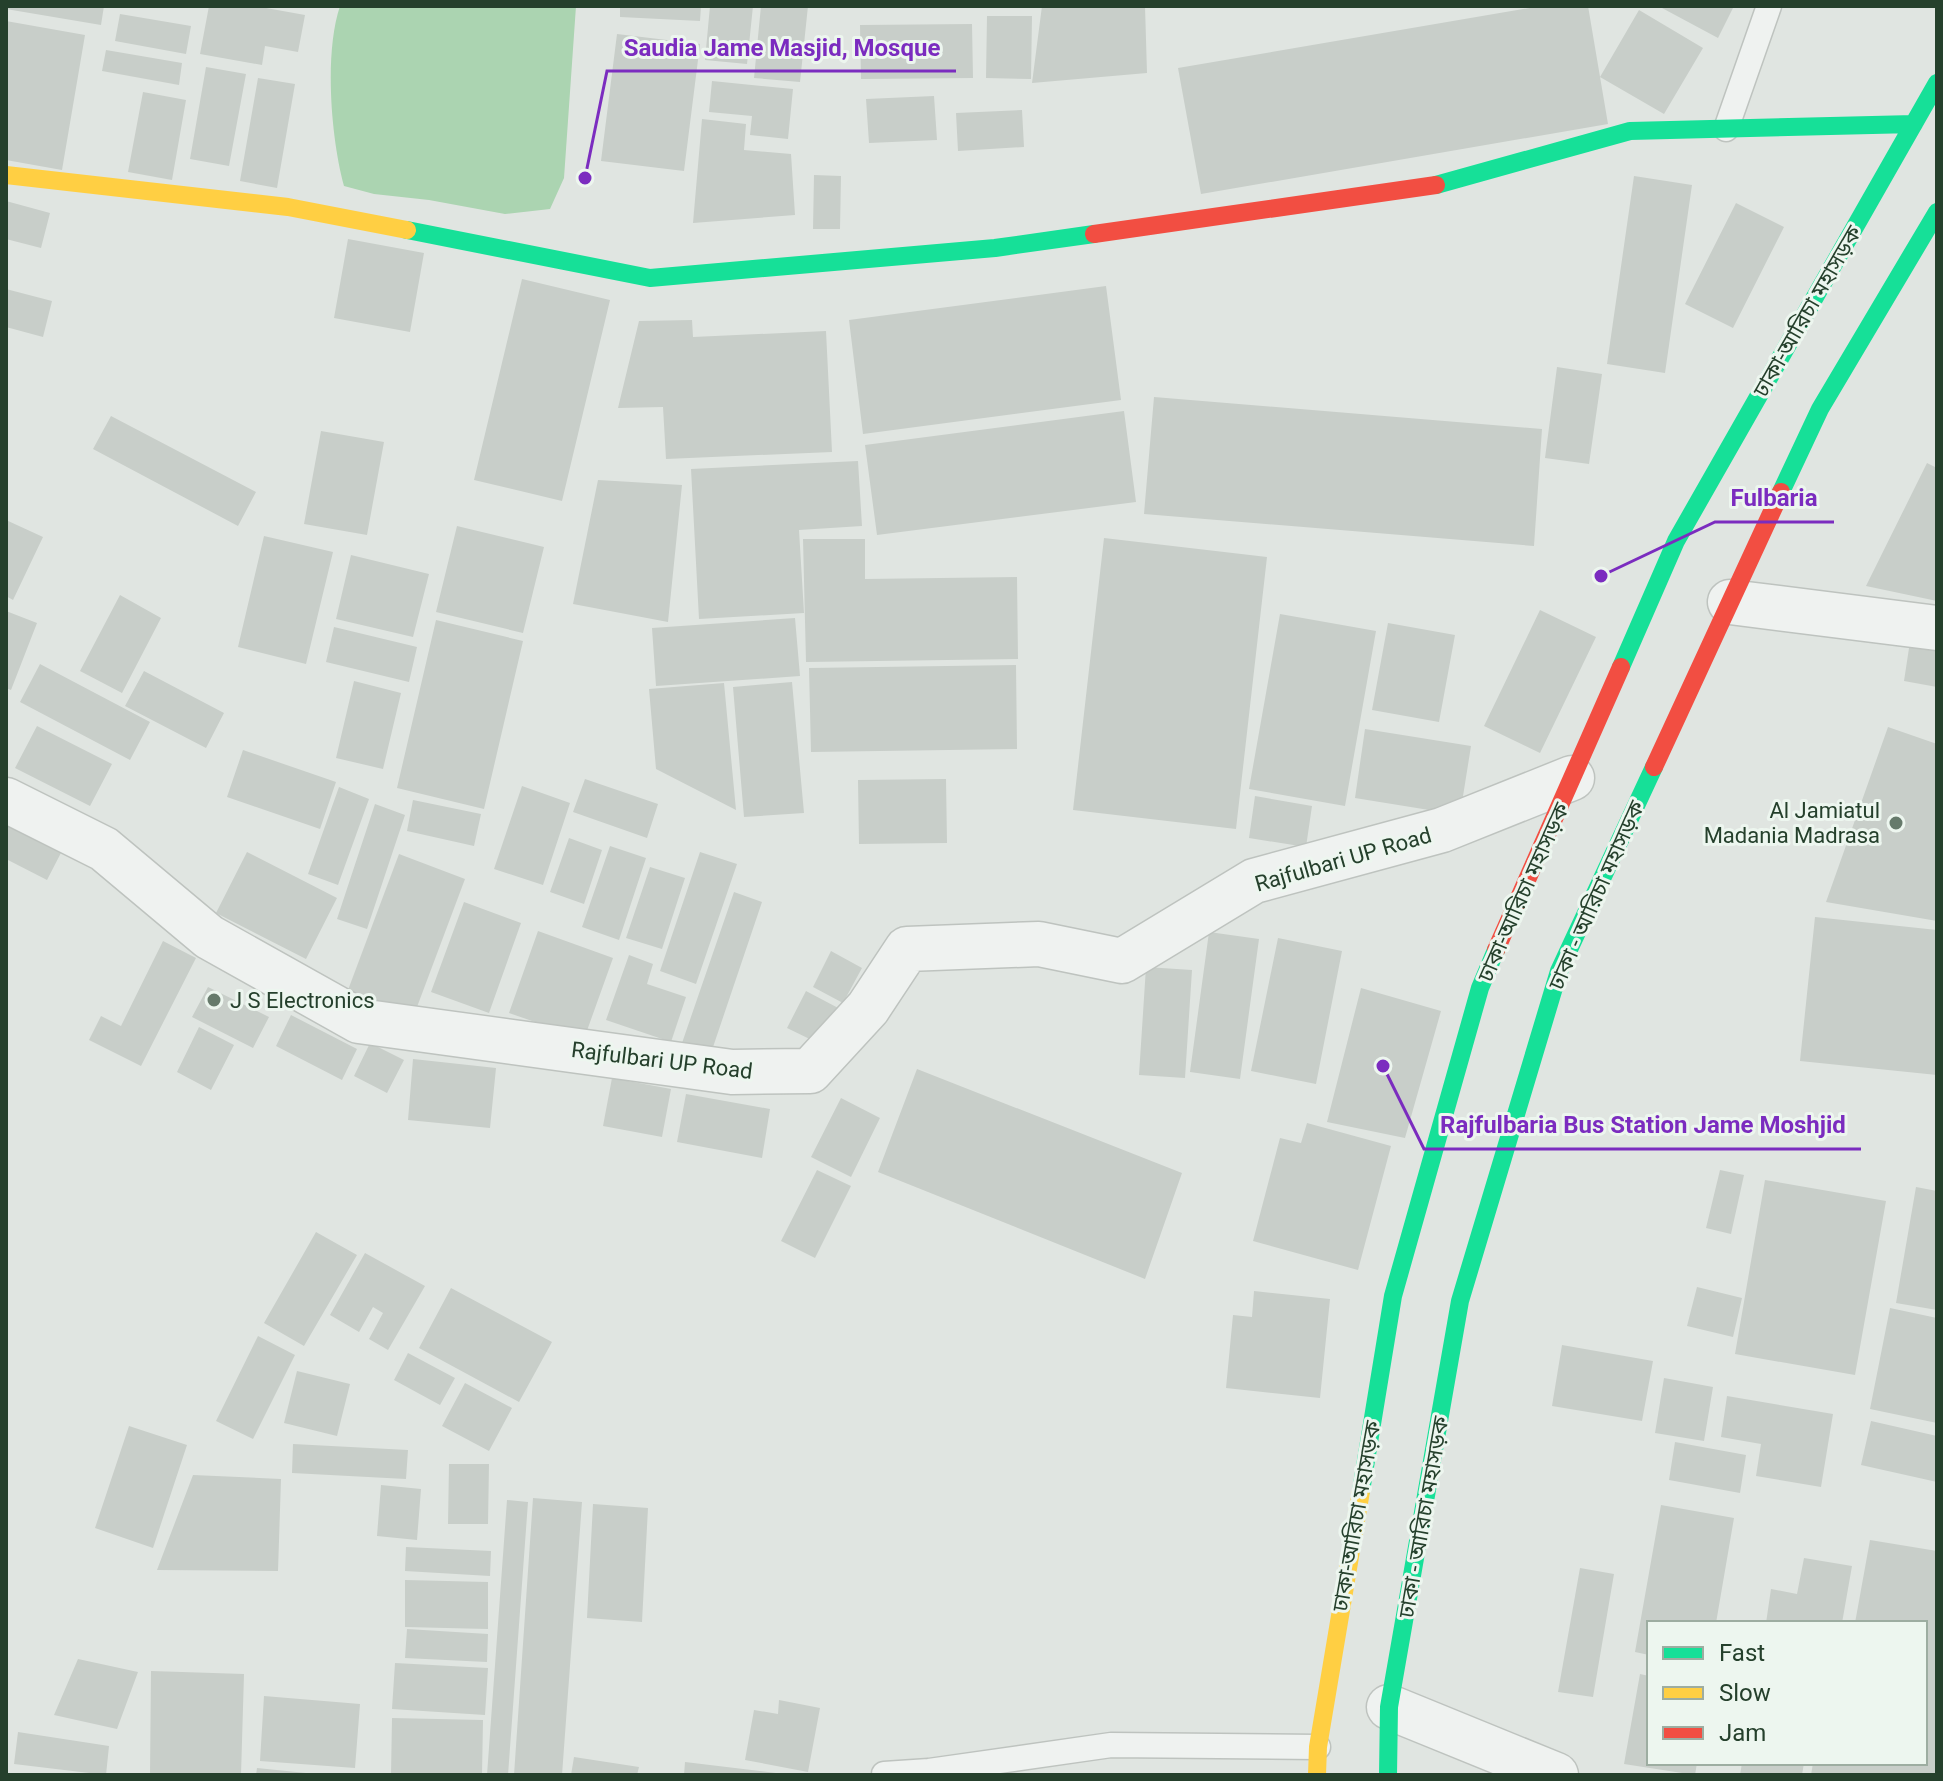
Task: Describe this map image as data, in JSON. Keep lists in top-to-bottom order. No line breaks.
{"streets":{"main road":["ঢাকা-আরিচা মহাসড়ক","ঢাকা - আরিচা মহাসড়ক"],"street":["Rajfulbari UP Road"]},"crossings":[["ঢাকা-আরিচা মহাসড়ক","Rajfulbari UP Road"]],"places":["Saudia Jame Masjid, Mosque","Fulbaria","Al Jamiatul Madania Madrasa","J S Electronics","Rajfulbaria Bus Station Jame Moshjid"],"legend":["Fast","Slow","Jam"]}
